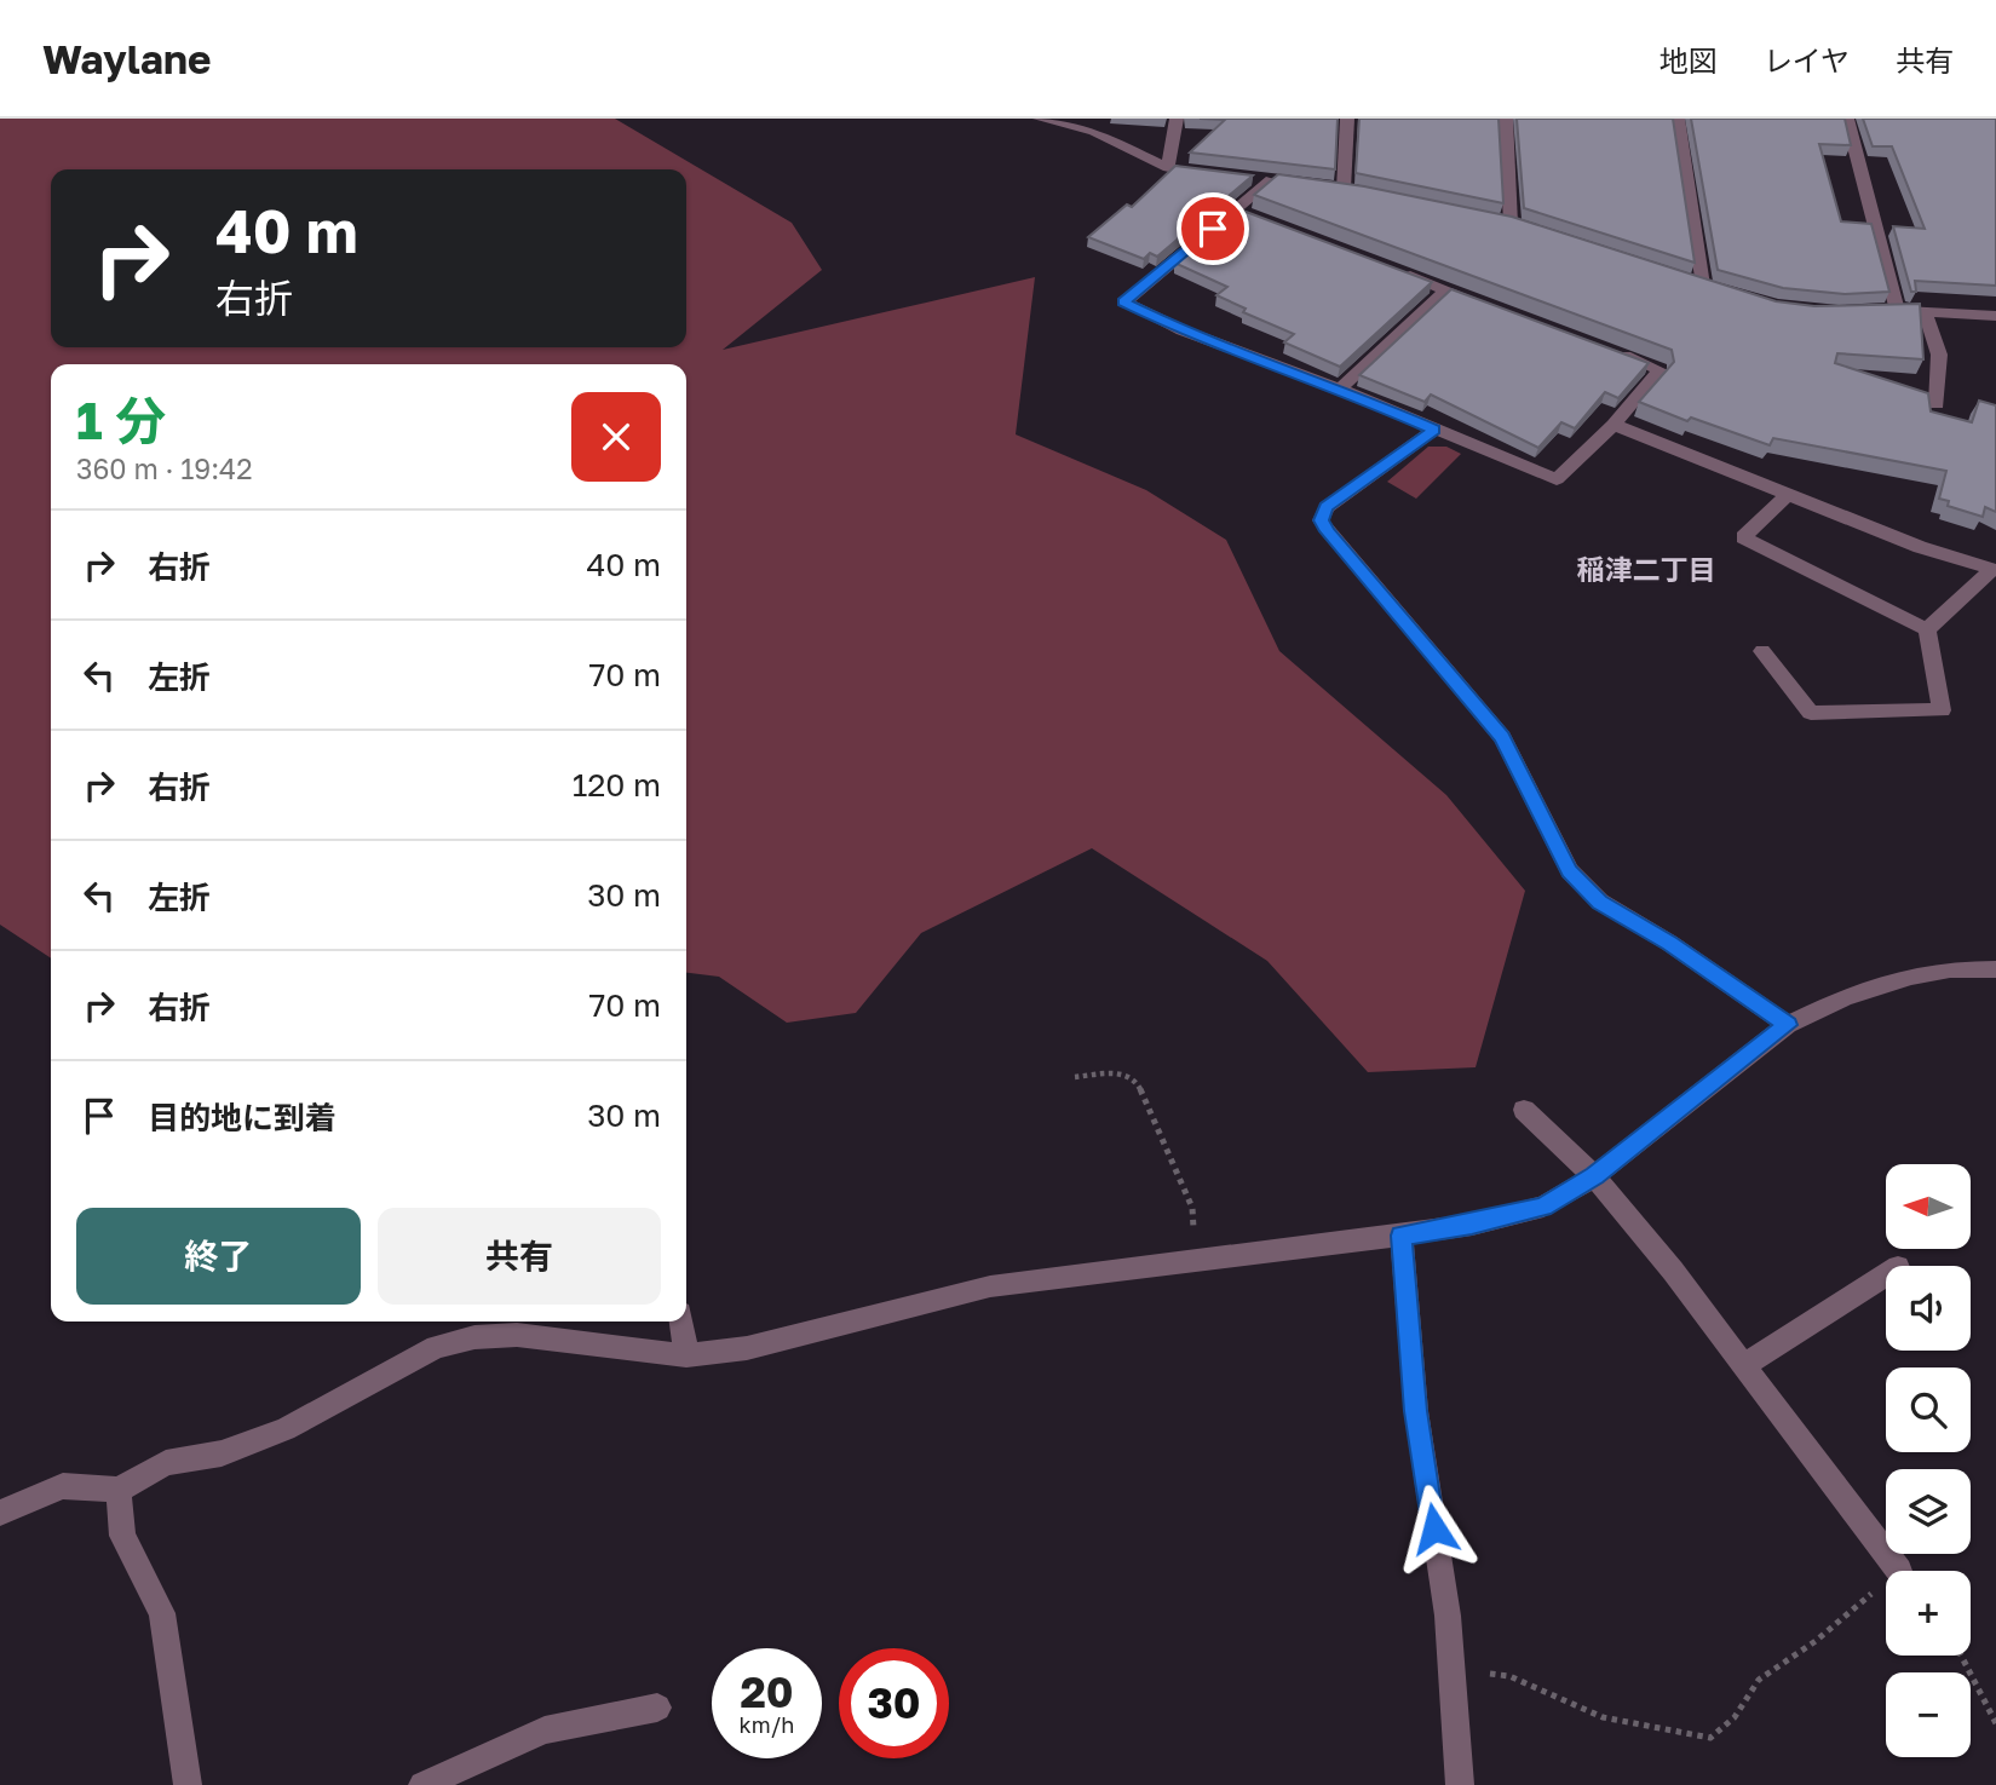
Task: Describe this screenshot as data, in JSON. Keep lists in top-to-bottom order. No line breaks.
{"districts":["稲津二丁目"],"north":"left","page":{"header":"Waylane","nav":["地図","レイヤ","共有"],"turn":["40 m","右折"],"heading":["1 分","360 m · 19:42"],"list":[{"name":"右折","value":"40 m"},{"name":"左折","value":"70 m"},{"name":"右折","value":"120 m"},{"name":"左折","value":"30 m"},{"name":"右折","value":"70 m"},{"name":"目的地に到着","value":"30 m"}],"map_buttons":["+","−"],"buttons":["終了","共有"],"speed":"20 km/h","limit":"30"}}
